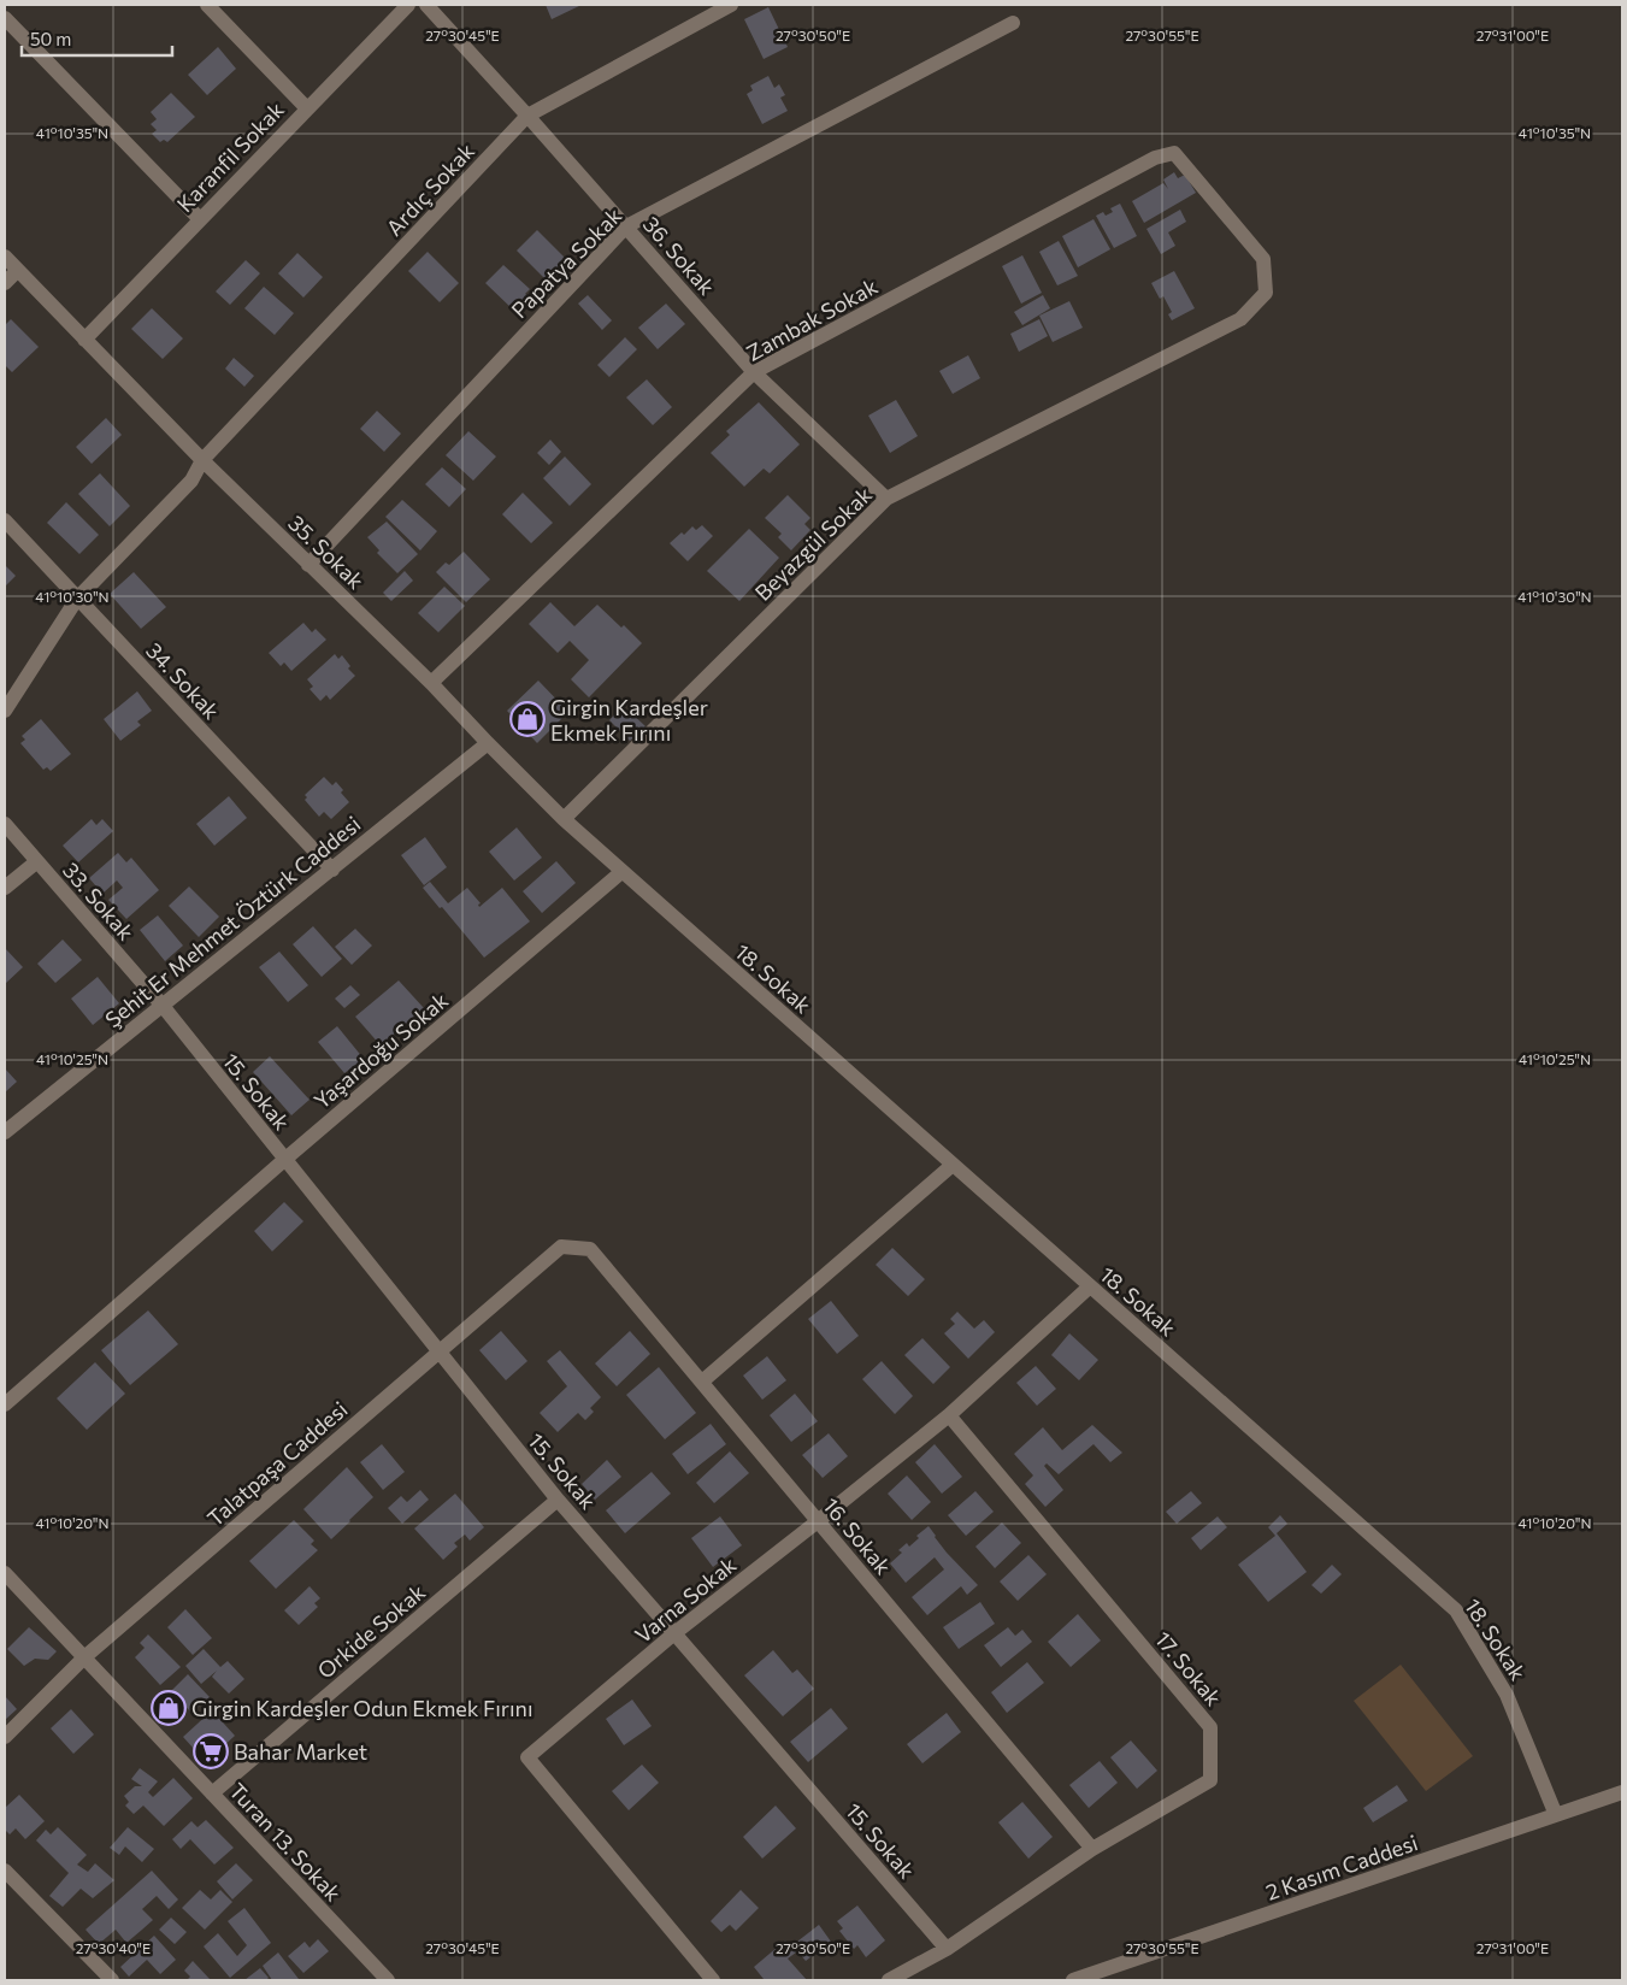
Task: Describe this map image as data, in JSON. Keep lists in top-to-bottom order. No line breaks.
{"streets":{"street":["Karanfil Sokak","Ardıç Sokak","36. Sokak","Papatya Sokak","Zambak Sokak","Beyazgül Sokak","35. Sokak","34. Sokak","33. Sokak","Şehit Er Mehmet Öztürk Caddesi","18. Sokak","Yaşardoğu Sokak","15. Sokak","Talatpaşa Caddesi","16. Sokak","Varna Sokak","Orkide Sokak","17. Sokak","Turan 13. Sokak","2 Kasım Caddesi"]},"crossings":[["Karanfil Sokak","35. Sokak"],["Ardıç Sokak","36. Sokak"],["Ardıç Sokak","35. Sokak"],["Ardıç Sokak","34. Sokak"],["36. Sokak","Papatya Sokak"],["36. Sokak","Zambak Sokak"],["36. Sokak","Beyazgül Sokak"],["Papatya Sokak","35. Sokak"],["Zambak Sokak","Beyazgül Sokak"],["Zambak Sokak","35. Sokak"],["Beyazgül Sokak","35. Sokak"],["35. Sokak","Şehit Er Mehmet Öztürk Caddesi"],["35. Sokak","18. Sokak"],["35. Sokak","Yaşardoğu Sokak"],["34. Sokak","Şehit Er Mehmet Öztürk Caddesi"],["33. Sokak","Şehit Er Mehmet Öztürk Caddesi"],["33. Sokak","15. Sokak"],["Şehit Er Mehmet Öztürk Caddesi","15. Sokak"],["18. Sokak","Yaşardoğu Sokak"],["18. Sokak","Varna Sokak"],["18. Sokak","2 Kasım Caddesi"],["Yaşardoğu Sokak","15. Sokak"],["15. Sokak","Talatpaşa Caddesi"],["15. Sokak","Varna Sokak"],["15. Sokak","Orkide Sokak"],["15. Sokak","17. Sokak"],["Talatpaşa Caddesi","16. Sokak"],["Talatpaşa Caddesi","Turan 13. Sokak"],["16. Sokak","Varna Sokak"],["16. Sokak","17. Sokak"],["Varna Sokak","17. Sokak"],["Orkide Sokak","Turan 13. Sokak"]],"places":{"shop":["Girgin Kardeşler Ekmek Fırını","Girgin Kardeşler Odun Ekmek Fırını"],"supermarket":["Bahar Market"]},"scale_bar":"50 m","coordinates":["27°30'45\"E","27°30'50\"E","27°30'55\"E","27°31'00\"E","41°10'35\"N","41°10'30\"N","41°10'25\"N","41°10'20\"N","27°30'40\"E"]}
